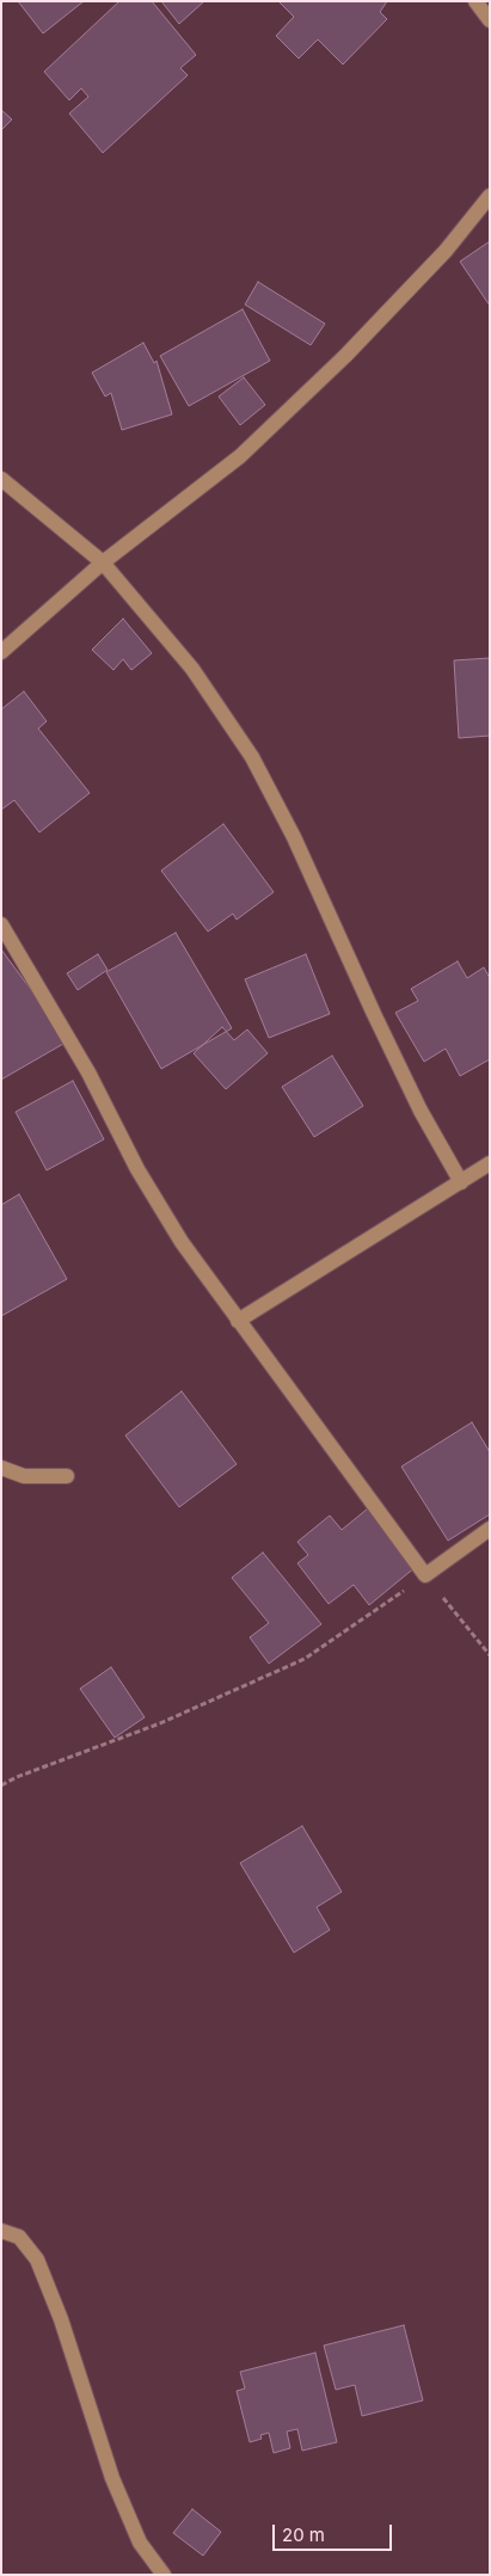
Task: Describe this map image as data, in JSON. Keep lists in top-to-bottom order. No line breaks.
{"scale_bar":"20 m"}
